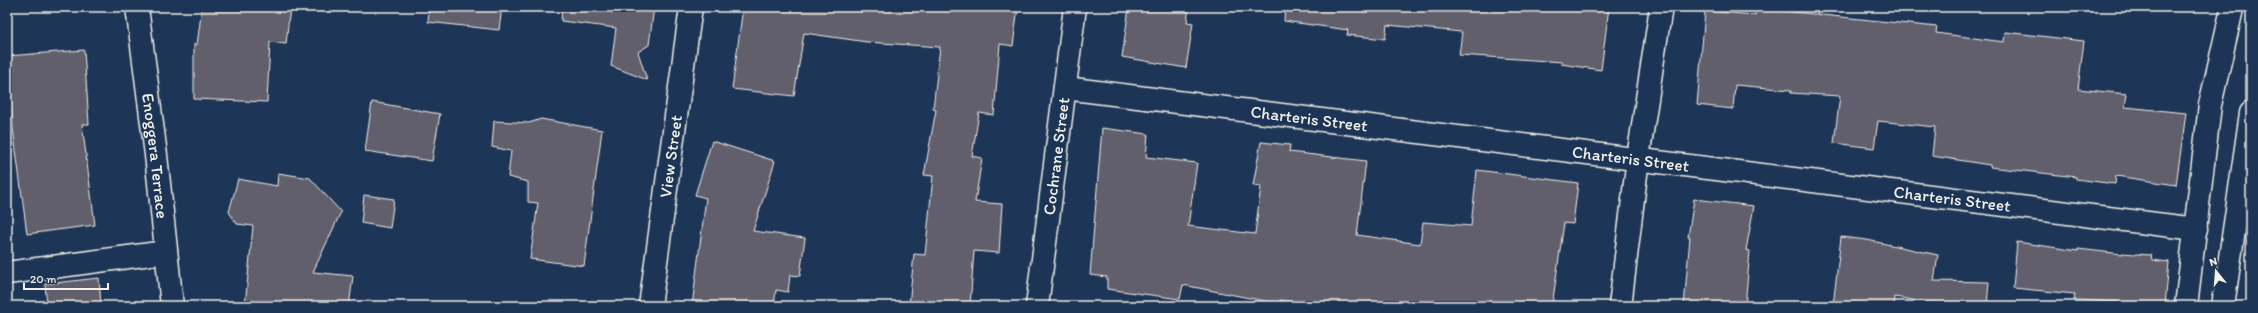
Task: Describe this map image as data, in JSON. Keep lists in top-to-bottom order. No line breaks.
{"streets":{"street":["Charteris Street","Enoggera Terrace","View Street","Cochrane Street"]},"crossings":[["Charteris Street","Cochrane Street"]],"scale_bar":"20 m","north":"top"}
